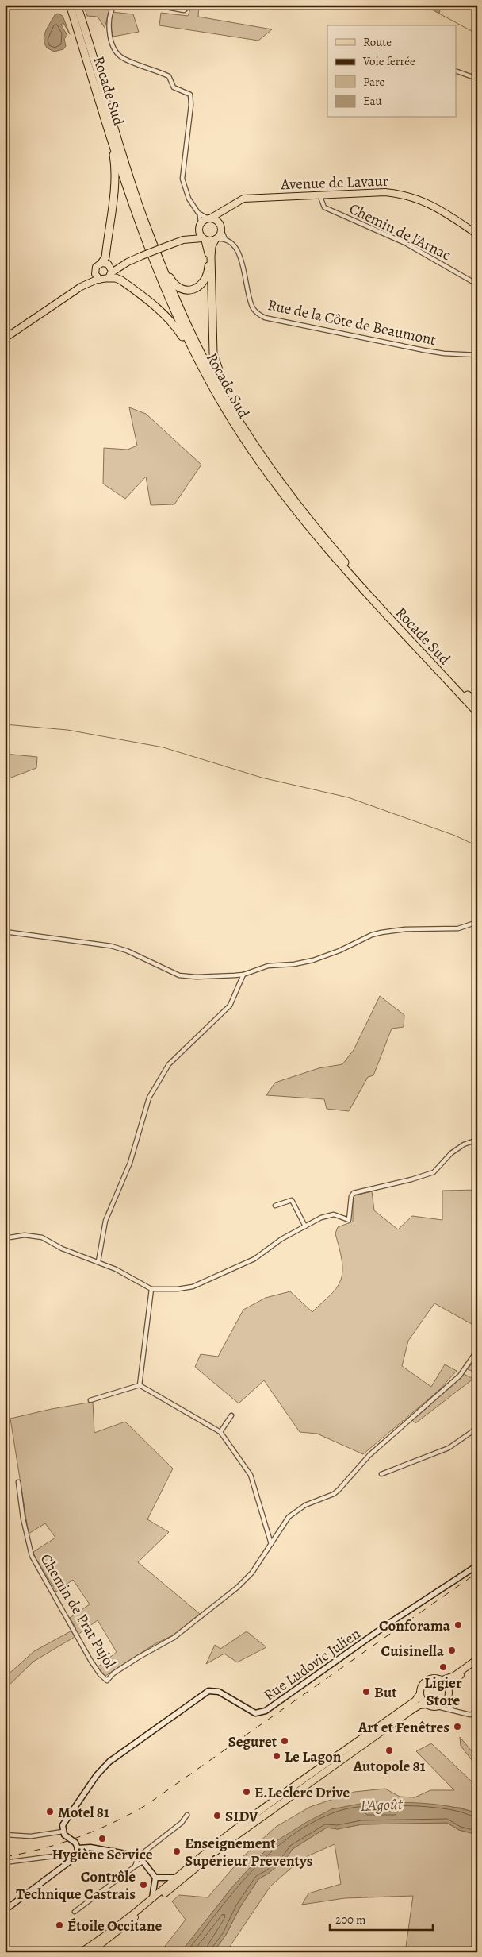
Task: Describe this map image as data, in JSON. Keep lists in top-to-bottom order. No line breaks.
{"streets":{"highway":["Rocade Sud"],"main road":["Avenue de Lavaur","Rue Ludovic Julien"],"street":["Chemin de l'Arnac","Rue de la Côte de Beaumont","Chemin de Prat Pujol"]},"crossings":[["Avenue de Lavaur","Chemin de l'Arnac"],["Avenue de Lavaur","Rue de la Côte de Beaumont"]],"water":["L'Agoût"],"places":["Conforama","Cuisinella","Ligier Store","But","Art et Fenêtres","Seguret","Autopole 81","Le Lagon","E.Leclerc Drive","Motel 81","SIDV","Hygiène Service","Enseignement Supérieur Preventys","Contrôle Technique Castrais","Étoile Occitane"],"legend":["Route","Voie ferrée","Parc","Eau"],"scale_bar":"200 m"}
